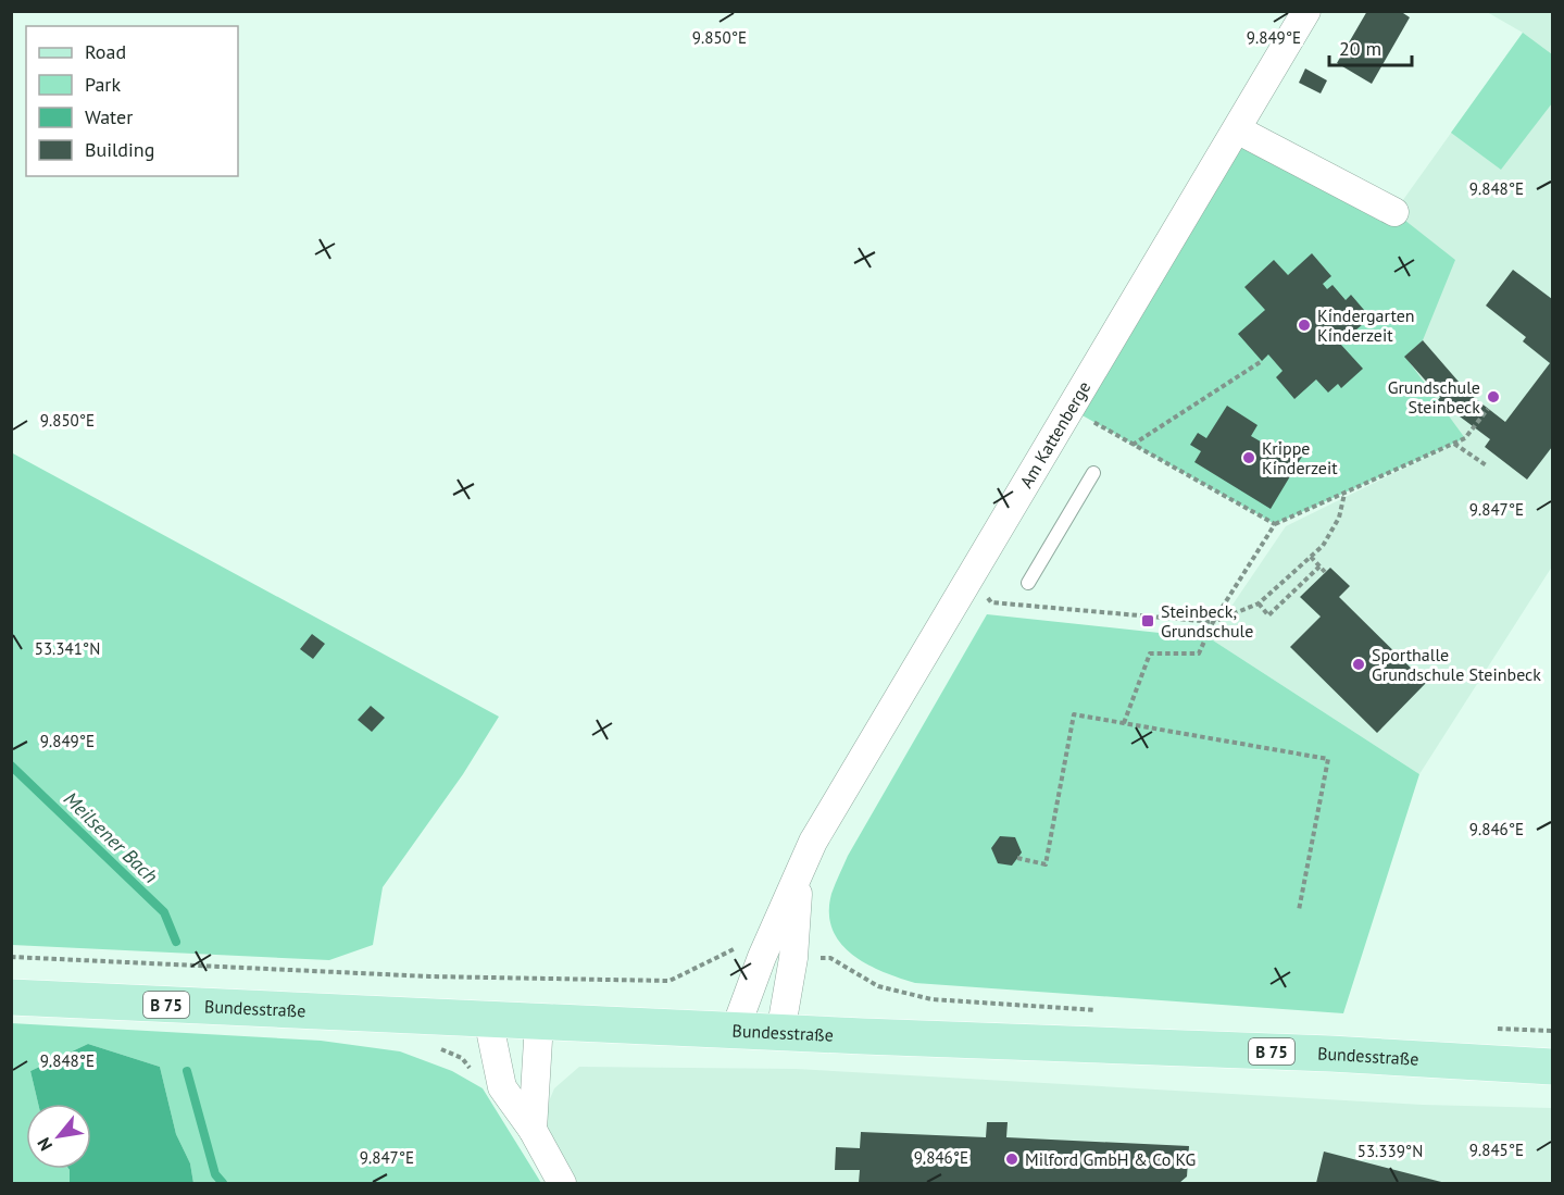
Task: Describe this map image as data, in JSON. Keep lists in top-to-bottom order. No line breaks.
{"streets":{"main road":["B 75","Bundesstraße"],"street":["Am Kattenberge"]},"crossings":[["Am Kattenberge","Bundesstraße"]],"water":["Meilsener Bach"],"places":{"other":["Kindergarten Kinderzeit","Grundschule Steinbeck","Krippe Kinderzeit","Sporthalle Grundschule Steinbeck","Milford GmbH & Co KG"],"transit":["Steinbeck, Grundschule"]},"legend":["Road","Park","Water","Building"],"scale_bar":"20 m","north":"bottom left","coordinates":["9.850°E","9.849°E","9.848°E","9.847°E","53.341°N","9.846°E","9.845°E","53.339°N"]}
